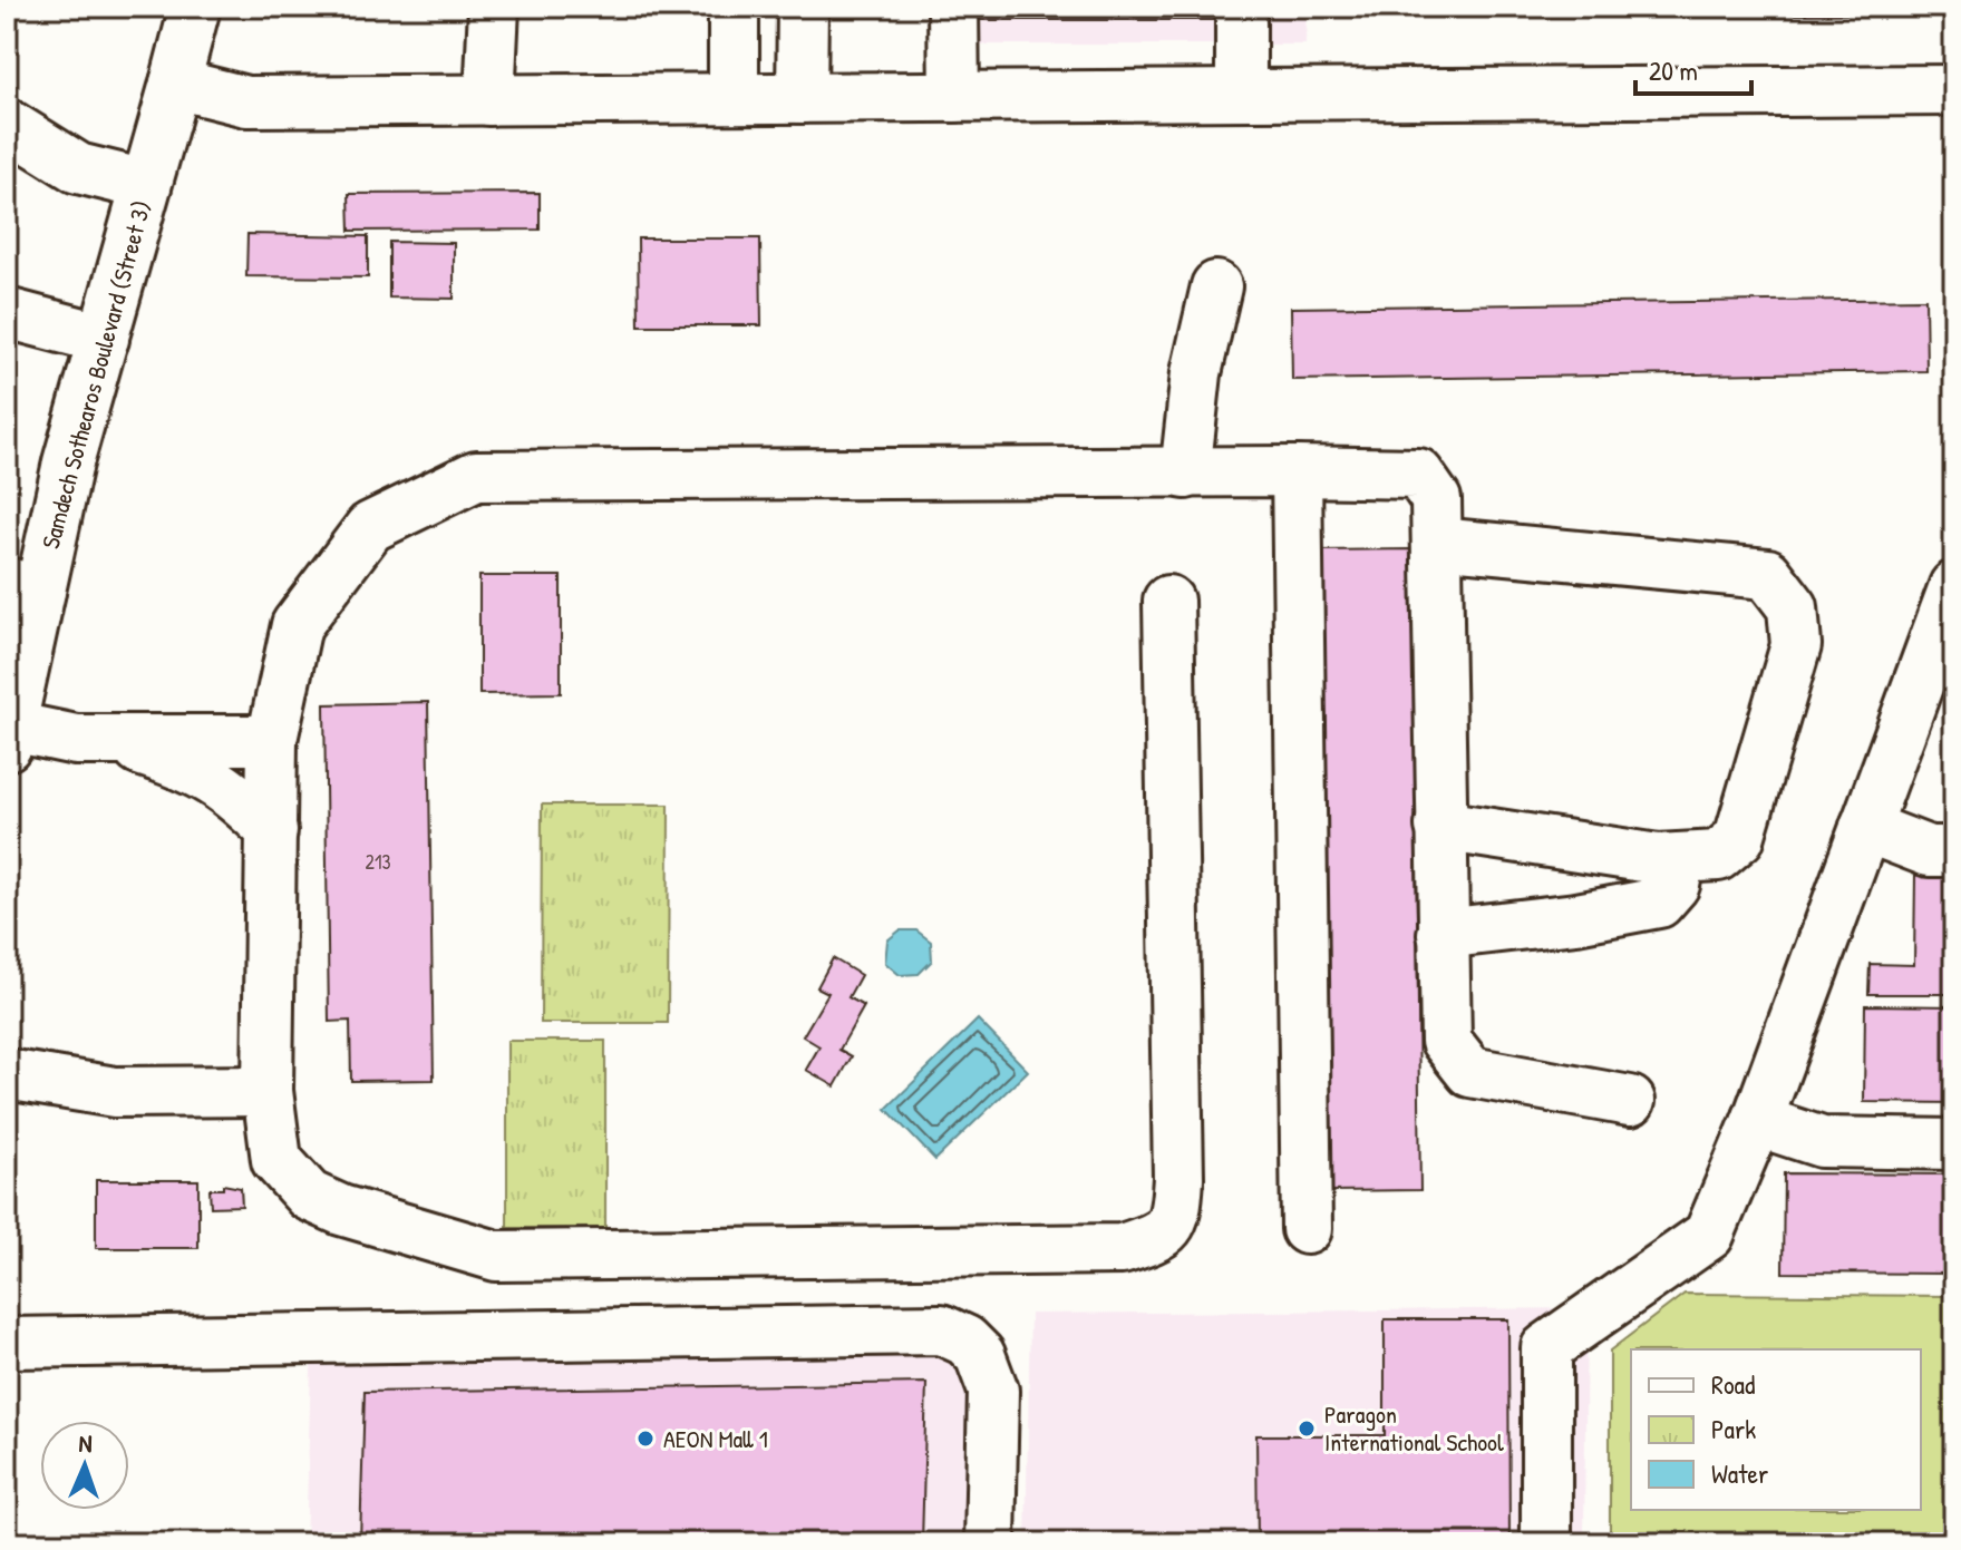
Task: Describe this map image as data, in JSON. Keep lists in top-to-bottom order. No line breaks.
{"streets":{"main road":["Samdech Sothearos Boulevard (Street 3)"]},"places":["Paragon International School","AEON Mall 1"],"house_numbers":["213"],"legend":["Road","Park","Water"],"scale_bar":"20 m","north":"top"}
